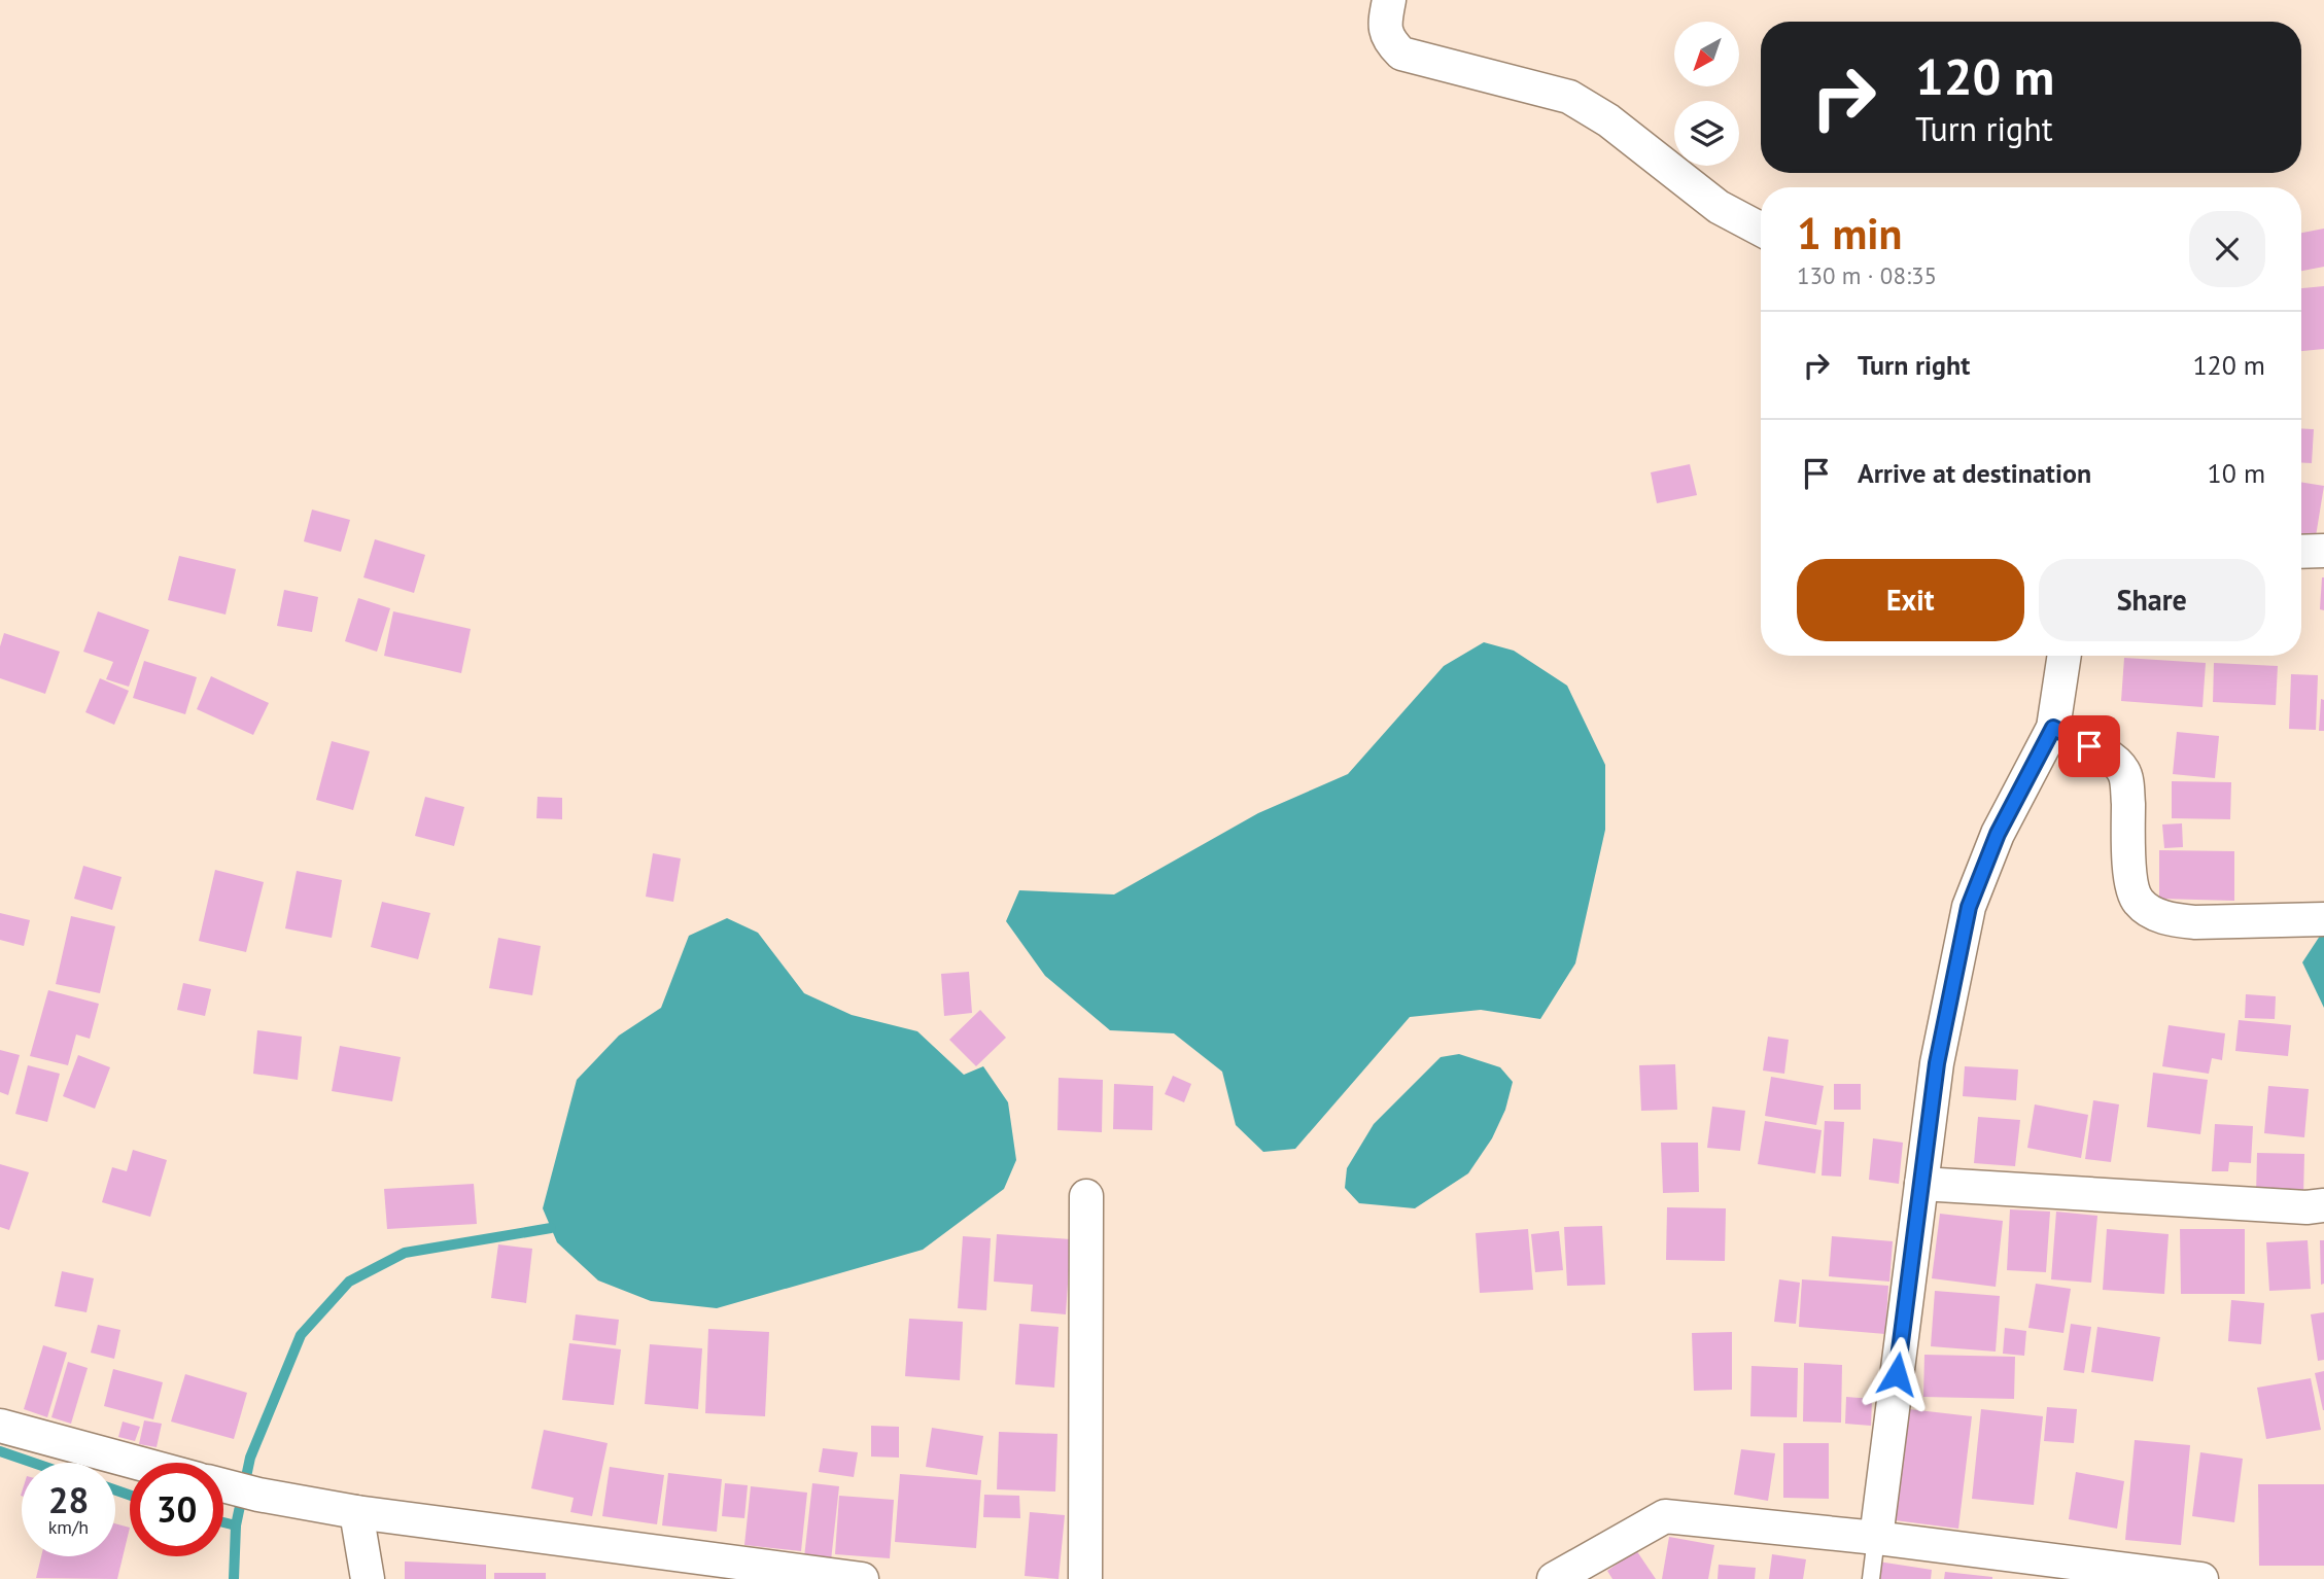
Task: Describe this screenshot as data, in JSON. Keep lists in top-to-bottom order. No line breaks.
{"north":"bottom left","page":{"turn":["120 m","Turn right"],"heading":["1 min","130 m · 08:35"],"list":[{"name":"Turn right","value":"120 m"},{"name":"Arrive at destination","value":"10 m"}],"buttons":["Exit","Share"],"speed":"28 km/h","limit":"30"}}
